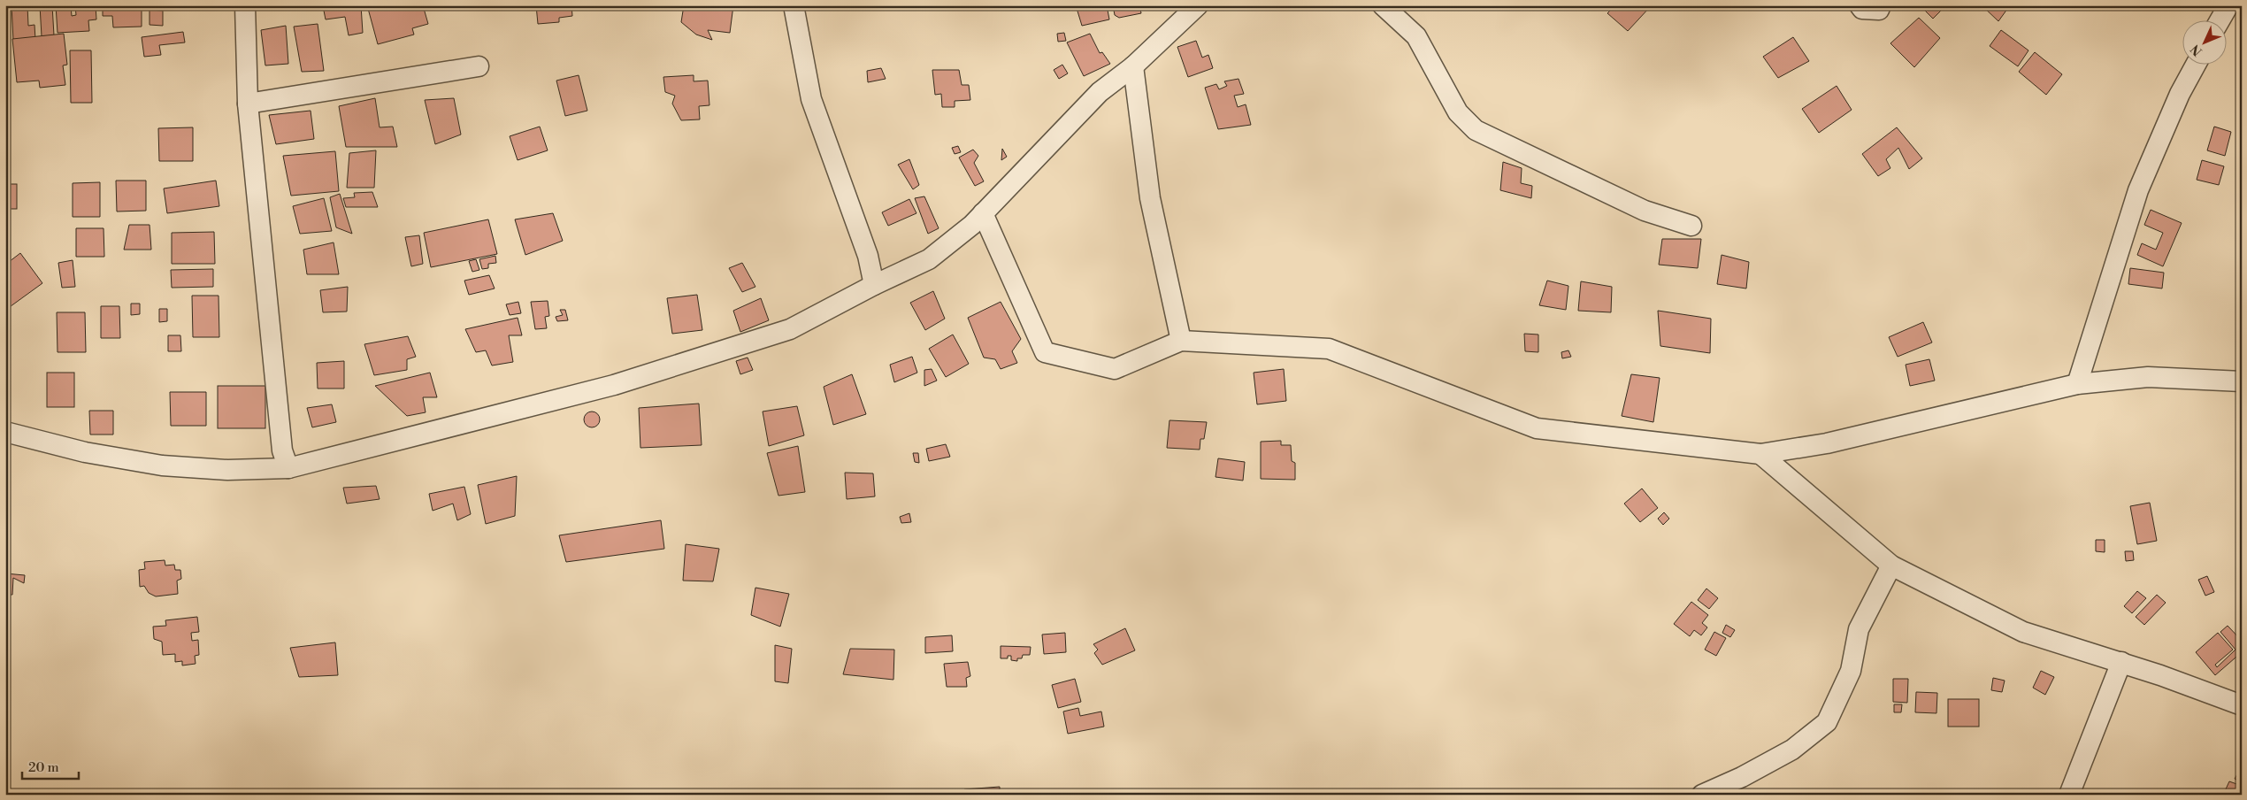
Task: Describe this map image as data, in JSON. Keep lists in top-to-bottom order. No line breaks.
{"scale_bar":"20 m","north":"bottom left"}
